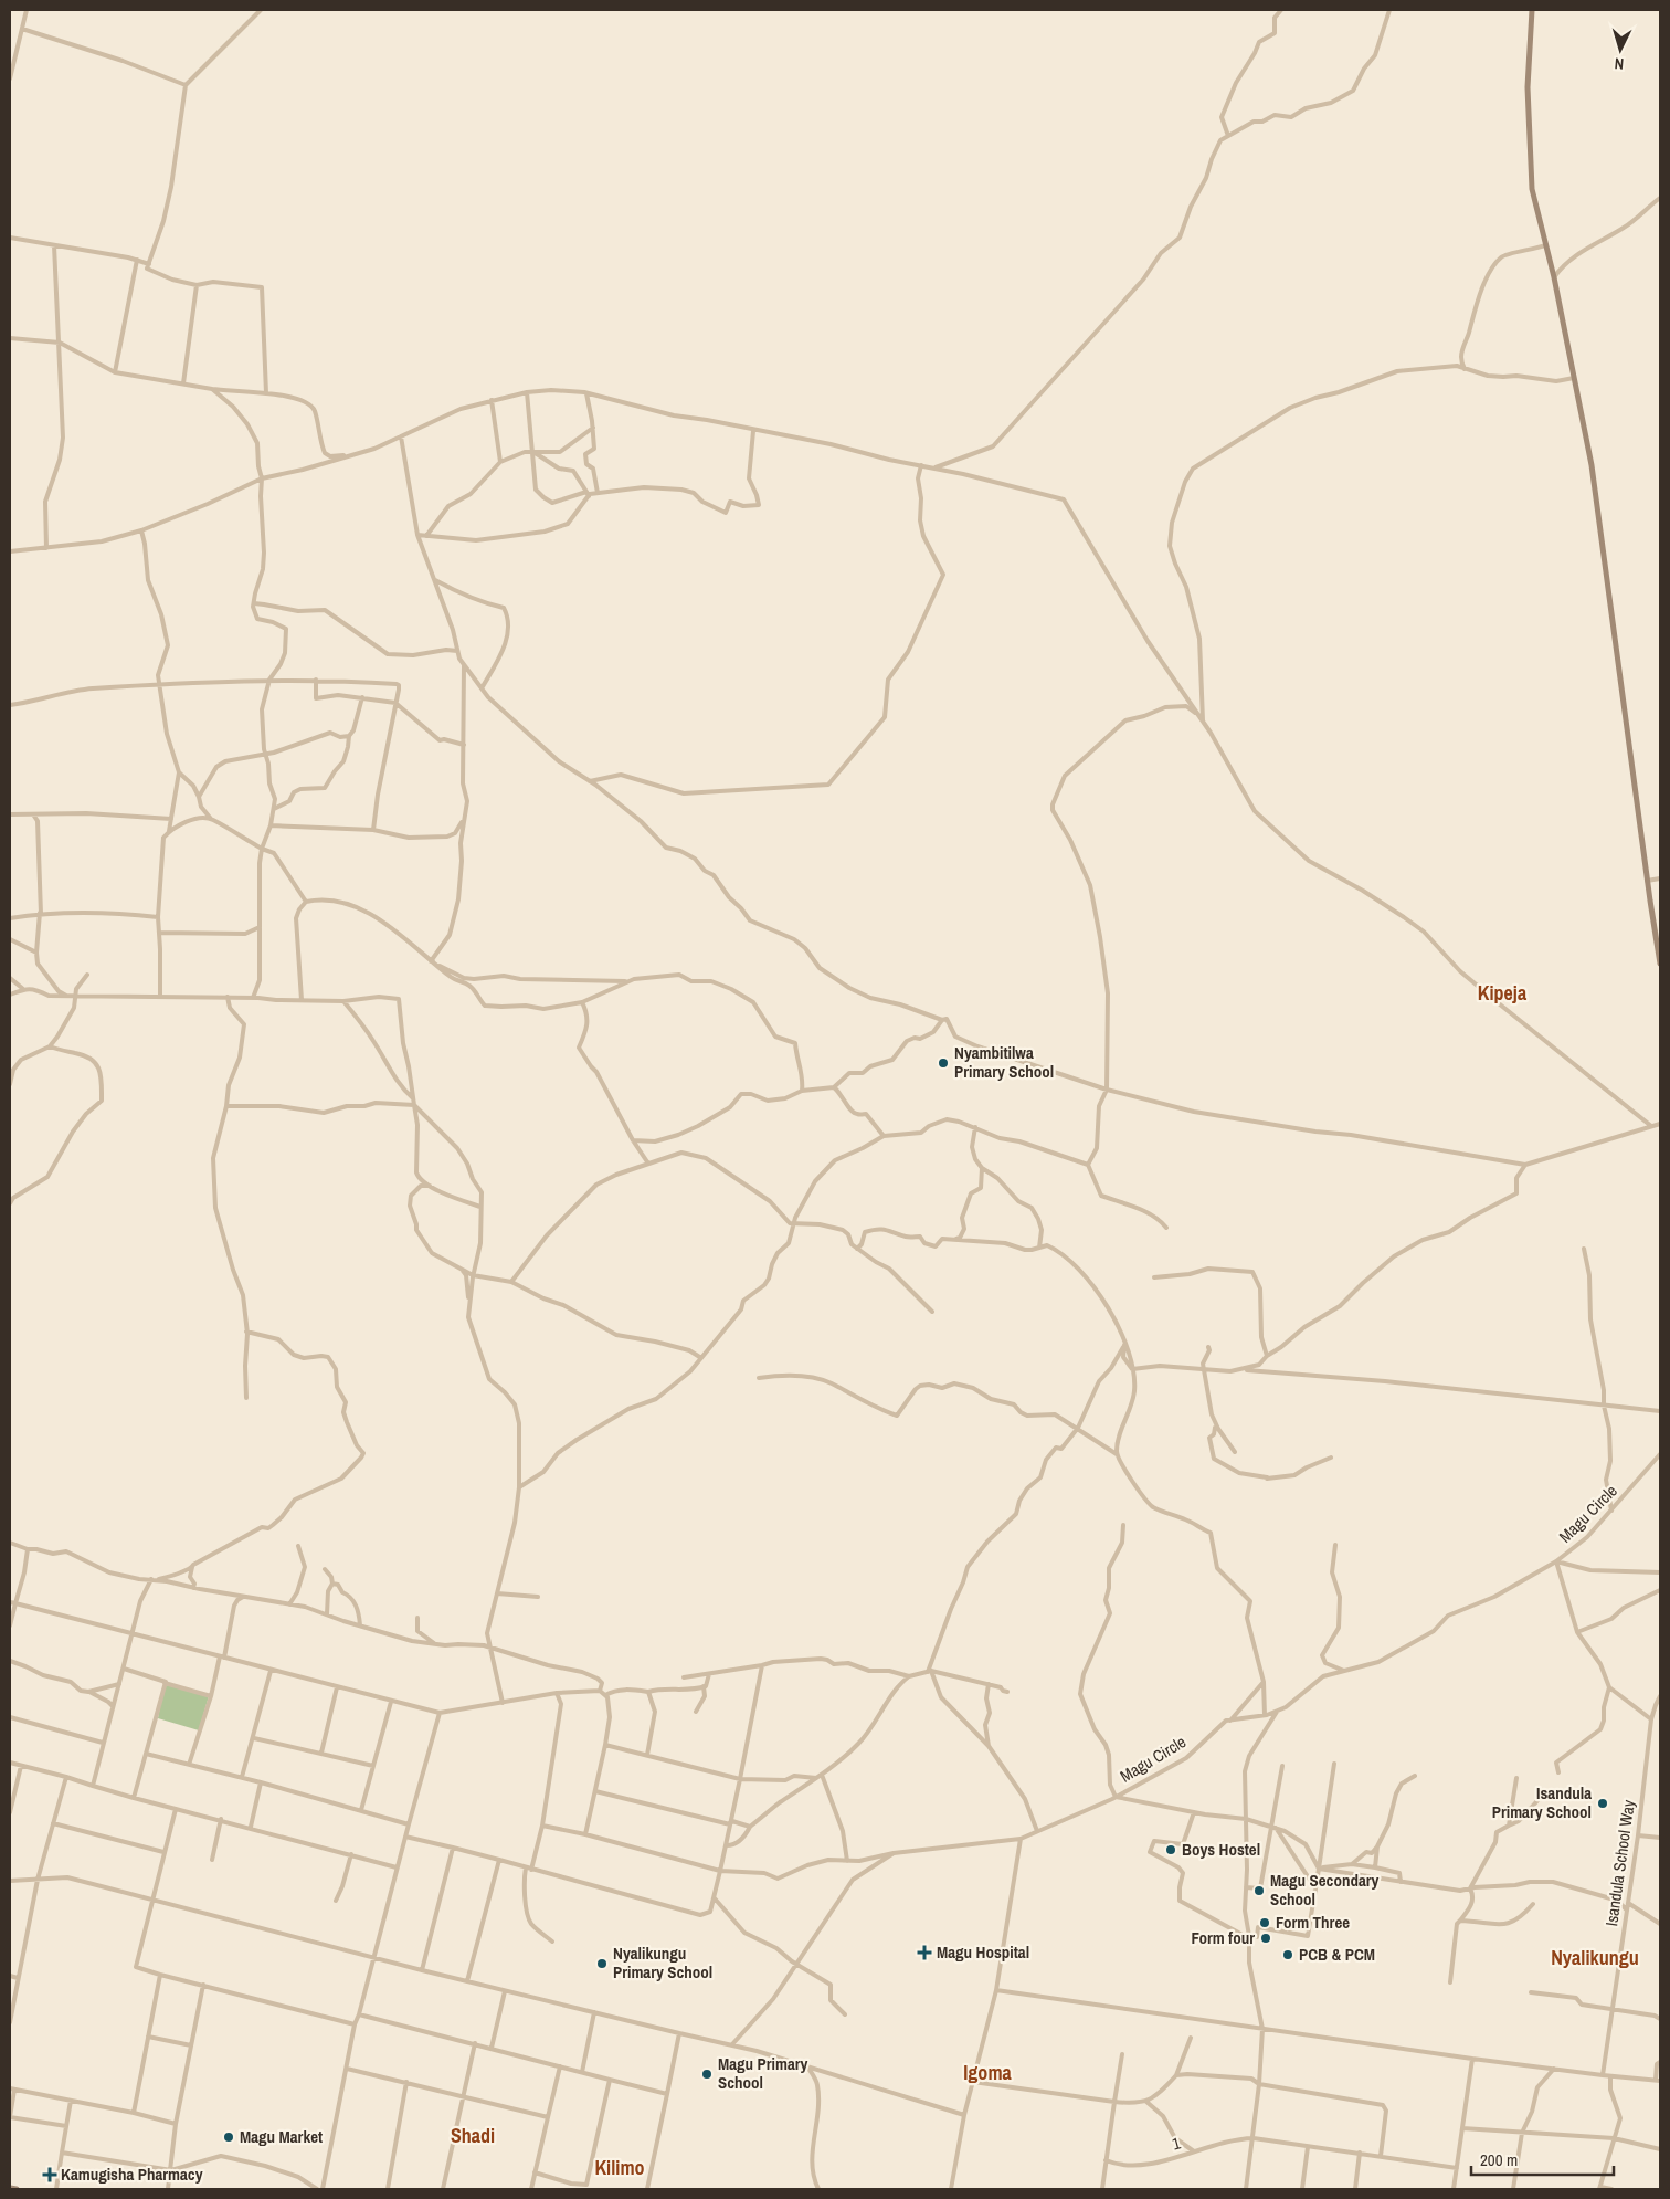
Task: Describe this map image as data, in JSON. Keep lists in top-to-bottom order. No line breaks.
{"streets":{"street":["Magu Circle","Isandula School Way","1"]},"districts":["Kipeja","Nyalikungu","Igoma","Shadi","Kilimo"],"places":{"other":["Nyambitilwa Primary School","Isandula Primary School","Boys Hostel","Magu Secondary School","Form Three","Form four","PCB & PCM","Nyalikungu Primary School","Magu Primary School","Magu Market"],"health":["Magu Hospital","Kamugisha Pharmacy"]},"scale_bar":"200 m","north":"bottom"}
